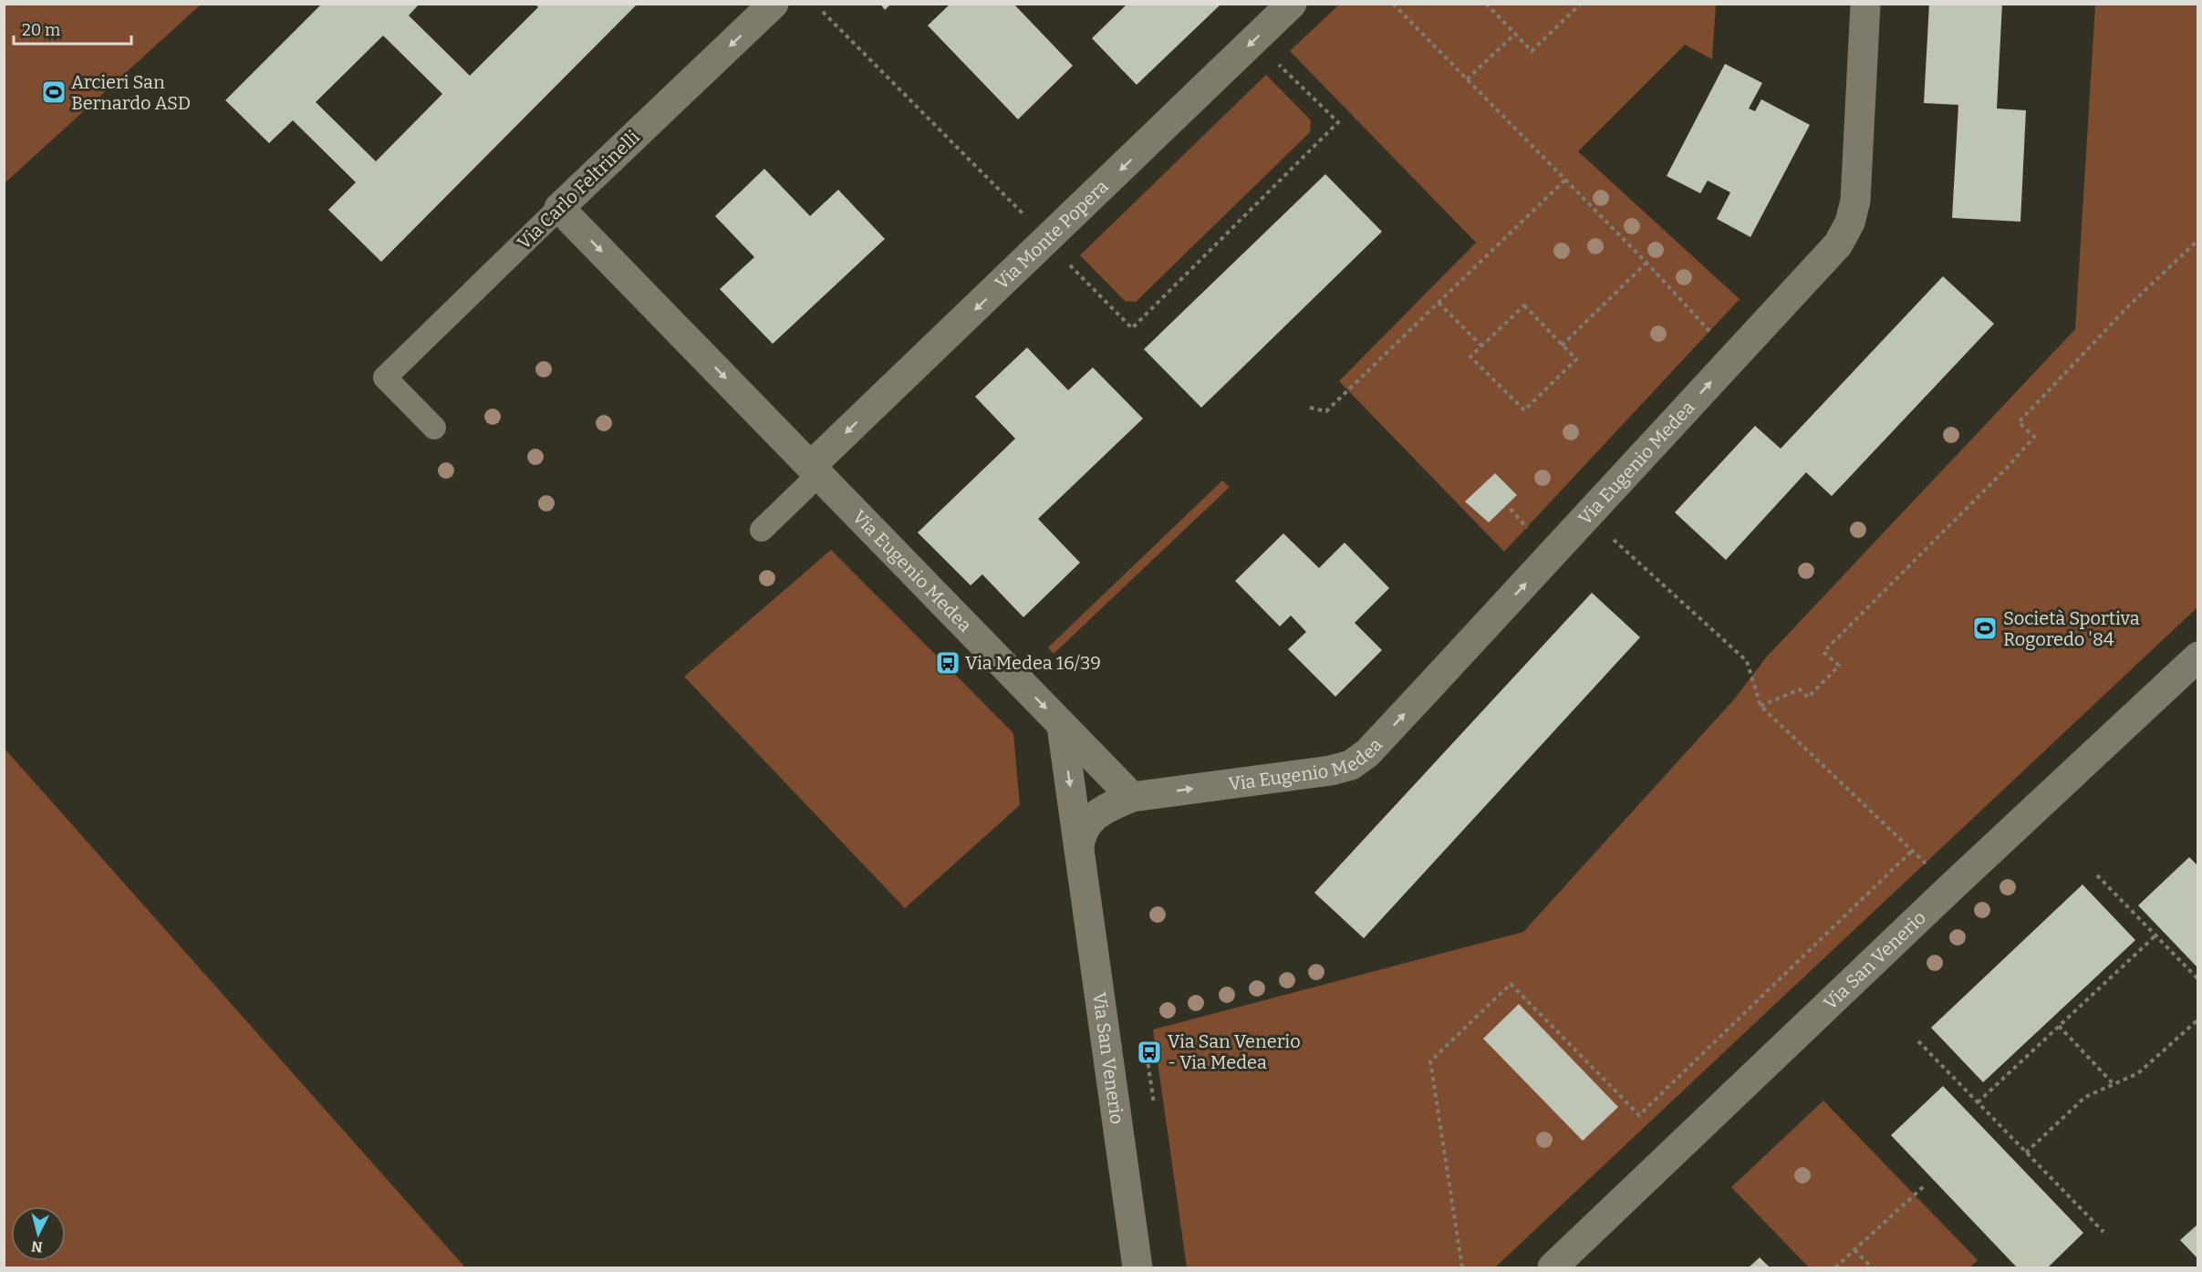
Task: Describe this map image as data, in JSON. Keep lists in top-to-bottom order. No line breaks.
{"streets":{"street":["Via Carlo Feltrinelli","Via Monte Popera","Via Eugenio Medea","Via San Venerio"]},"crossings":[["Via Carlo Feltrinelli","Via Eugenio Medea"],["Via Monte Popera","Via Eugenio Medea"],["Via Eugenio Medea","Via San Venerio"]],"one_way":["Via Carlo Feltrinelli","Via Monte Popera"],"places":{"sports":["Arcieri San Bernardo ASD","Società Sportiva Rogoredo '84"],"bus stop":["Via Medea 16/39","Via San Venerio - Via Medea"]},"scale_bar":"20 m","north":"bottom"}
